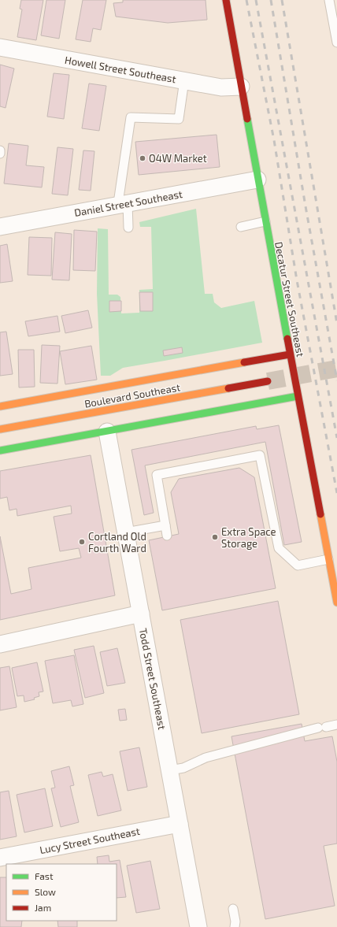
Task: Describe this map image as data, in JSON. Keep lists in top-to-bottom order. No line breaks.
{"streets":{"main road":["Decatur Street Southeast","Boulevard Southeast"],"street":["Howell Street Southeast","Daniel Street Southeast","Todd Street Southeast","Lucy Street Southeast"]},"crossings":[["Howell Street Southeast","Decatur Street Southeast"],["Daniel Street Southeast","Decatur Street Southeast"],["Todd Street Southeast","Lucy Street Southeast"]],"places":["O4W Market","Extra Space Storage","Cortland Old Fourth Ward"],"legend":["Fast","Slow","Jam"]}
